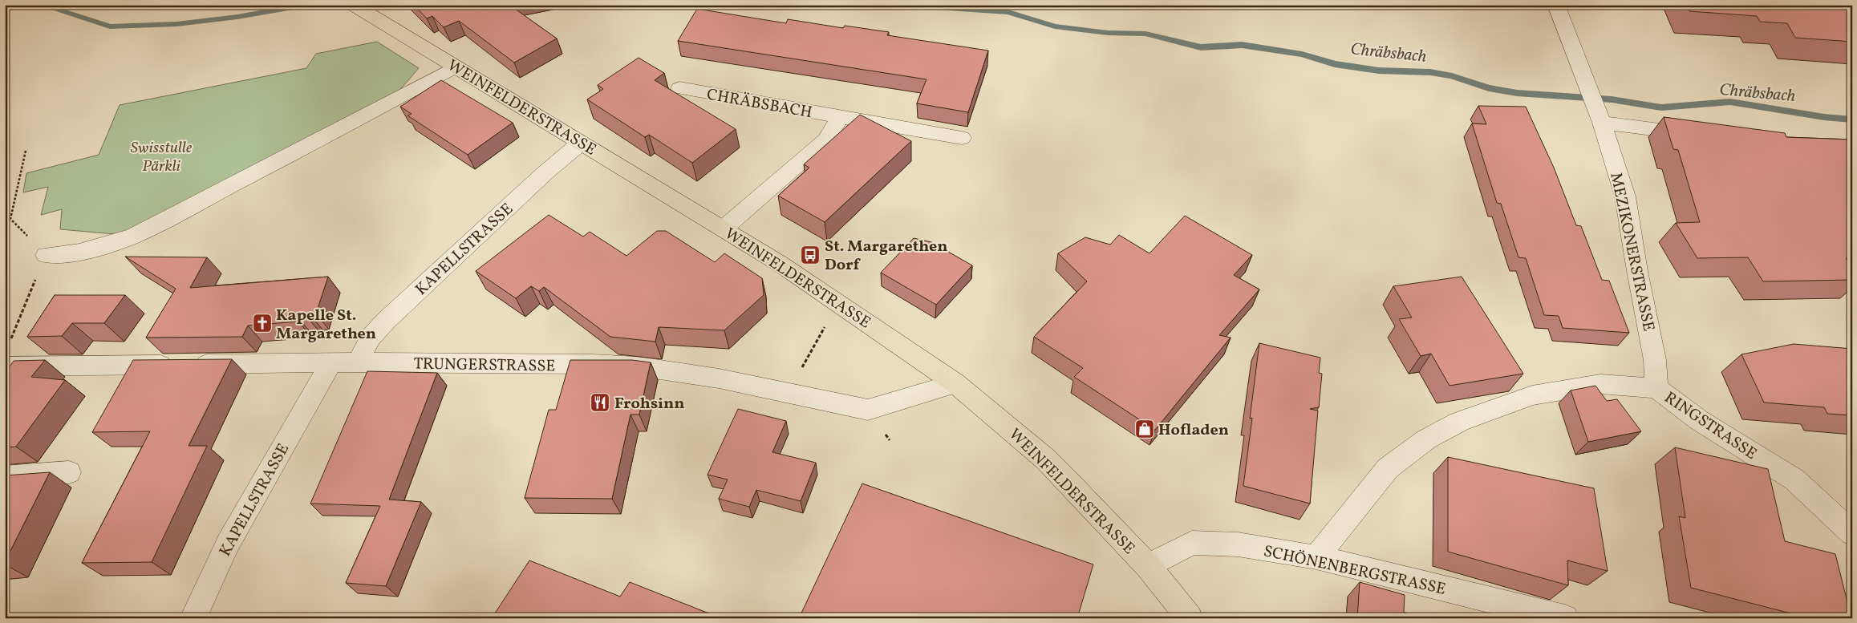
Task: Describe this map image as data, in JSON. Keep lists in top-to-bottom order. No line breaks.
{"streets":{"main road":["WEINFELDERSTRASSE"],"street":["CHRÄBSBACH","KAPELLSTRASSE","MEZIKONERSTRASSE","TRUNGERSTRASSE","RINGSTRASSE","SCHÖNENBERGSTRASSE"]},"crossings":[["CHRÄBSBACH","WEINFELDERSTRASSE"],["WEINFELDERSTRASSE","KAPELLSTRASSE"],["WEINFELDERSTRASSE","TRUNGERSTRASSE"],["WEINFELDERSTRASSE","SCHÖNENBERGSTRASSE"],["KAPELLSTRASSE","TRUNGERSTRASSE"],["MEZIKONERSTRASSE","RINGSTRASSE"],["RINGSTRASSE","SCHÖNENBERGSTRASSE"]],"water":["Chräbsbach"],"parks":["Swisstulle Pärkli"],"places":{"bus stop":["St. Margarethen Dorf"],"church":["Kapelle St. Margarethen"],"restaurant":["Frohsinn"],"shop":["Hofladen"]}}
